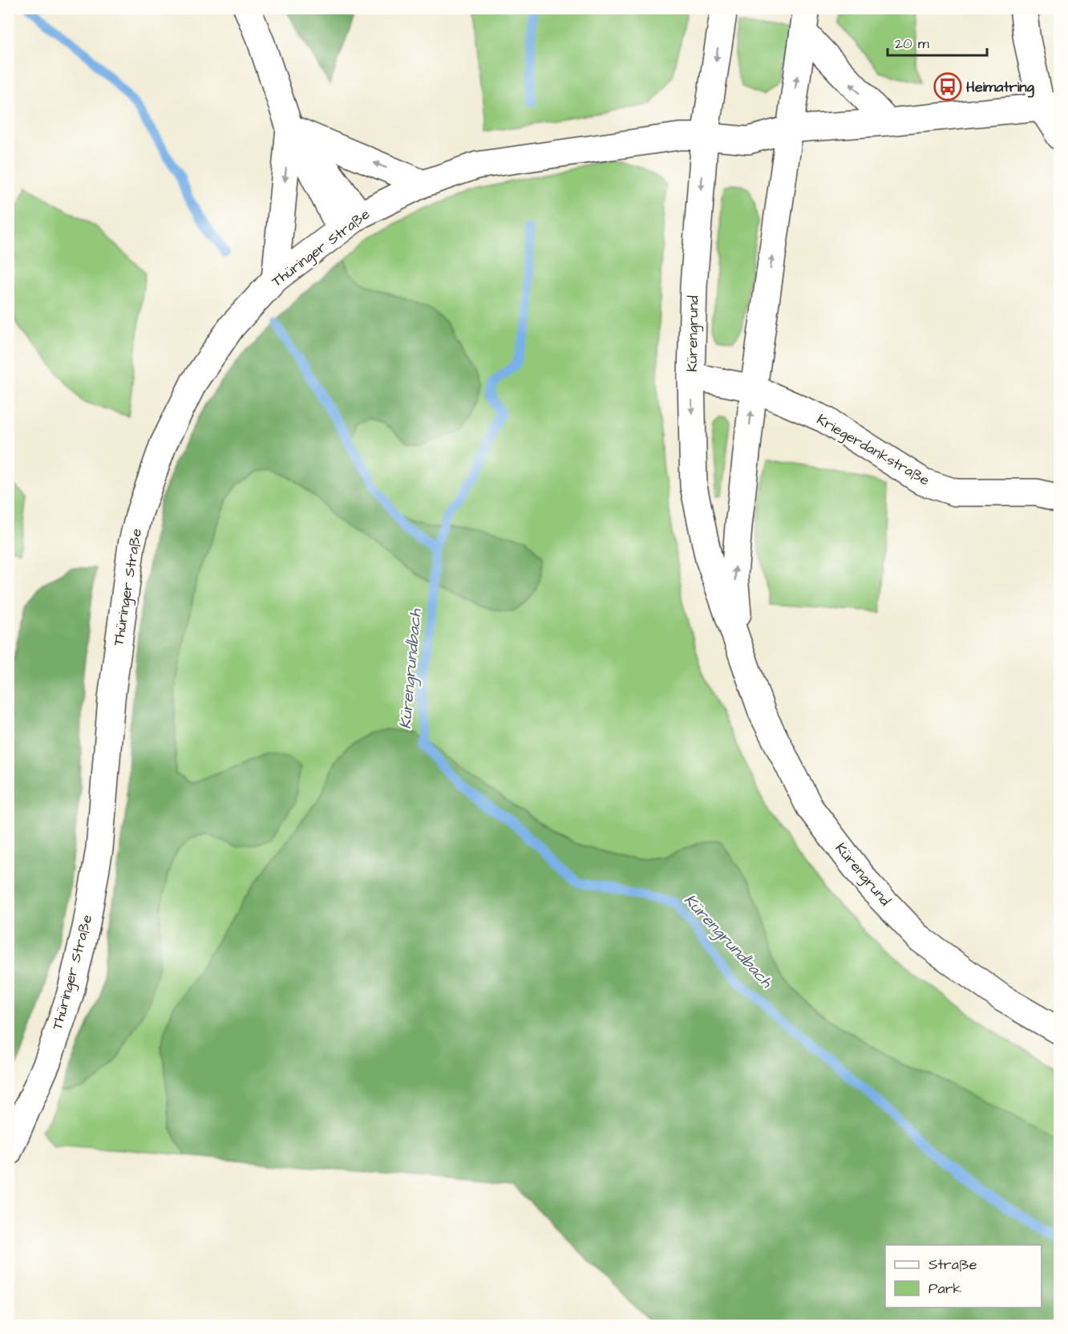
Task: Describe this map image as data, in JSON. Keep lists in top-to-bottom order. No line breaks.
{"streets":{"street":["Thüringer Straße","Kürengrund","Kriegerdankstraße"]},"crossings":[["Thüringer Straße","Kürengrund"],["Kürengrund","Kriegerdankstraße"]],"water":["Kürengrundbach"],"places":{"bus stop":["Heimatring"]},"legend":["Straße","Park"],"scale_bar":"20 m"}
